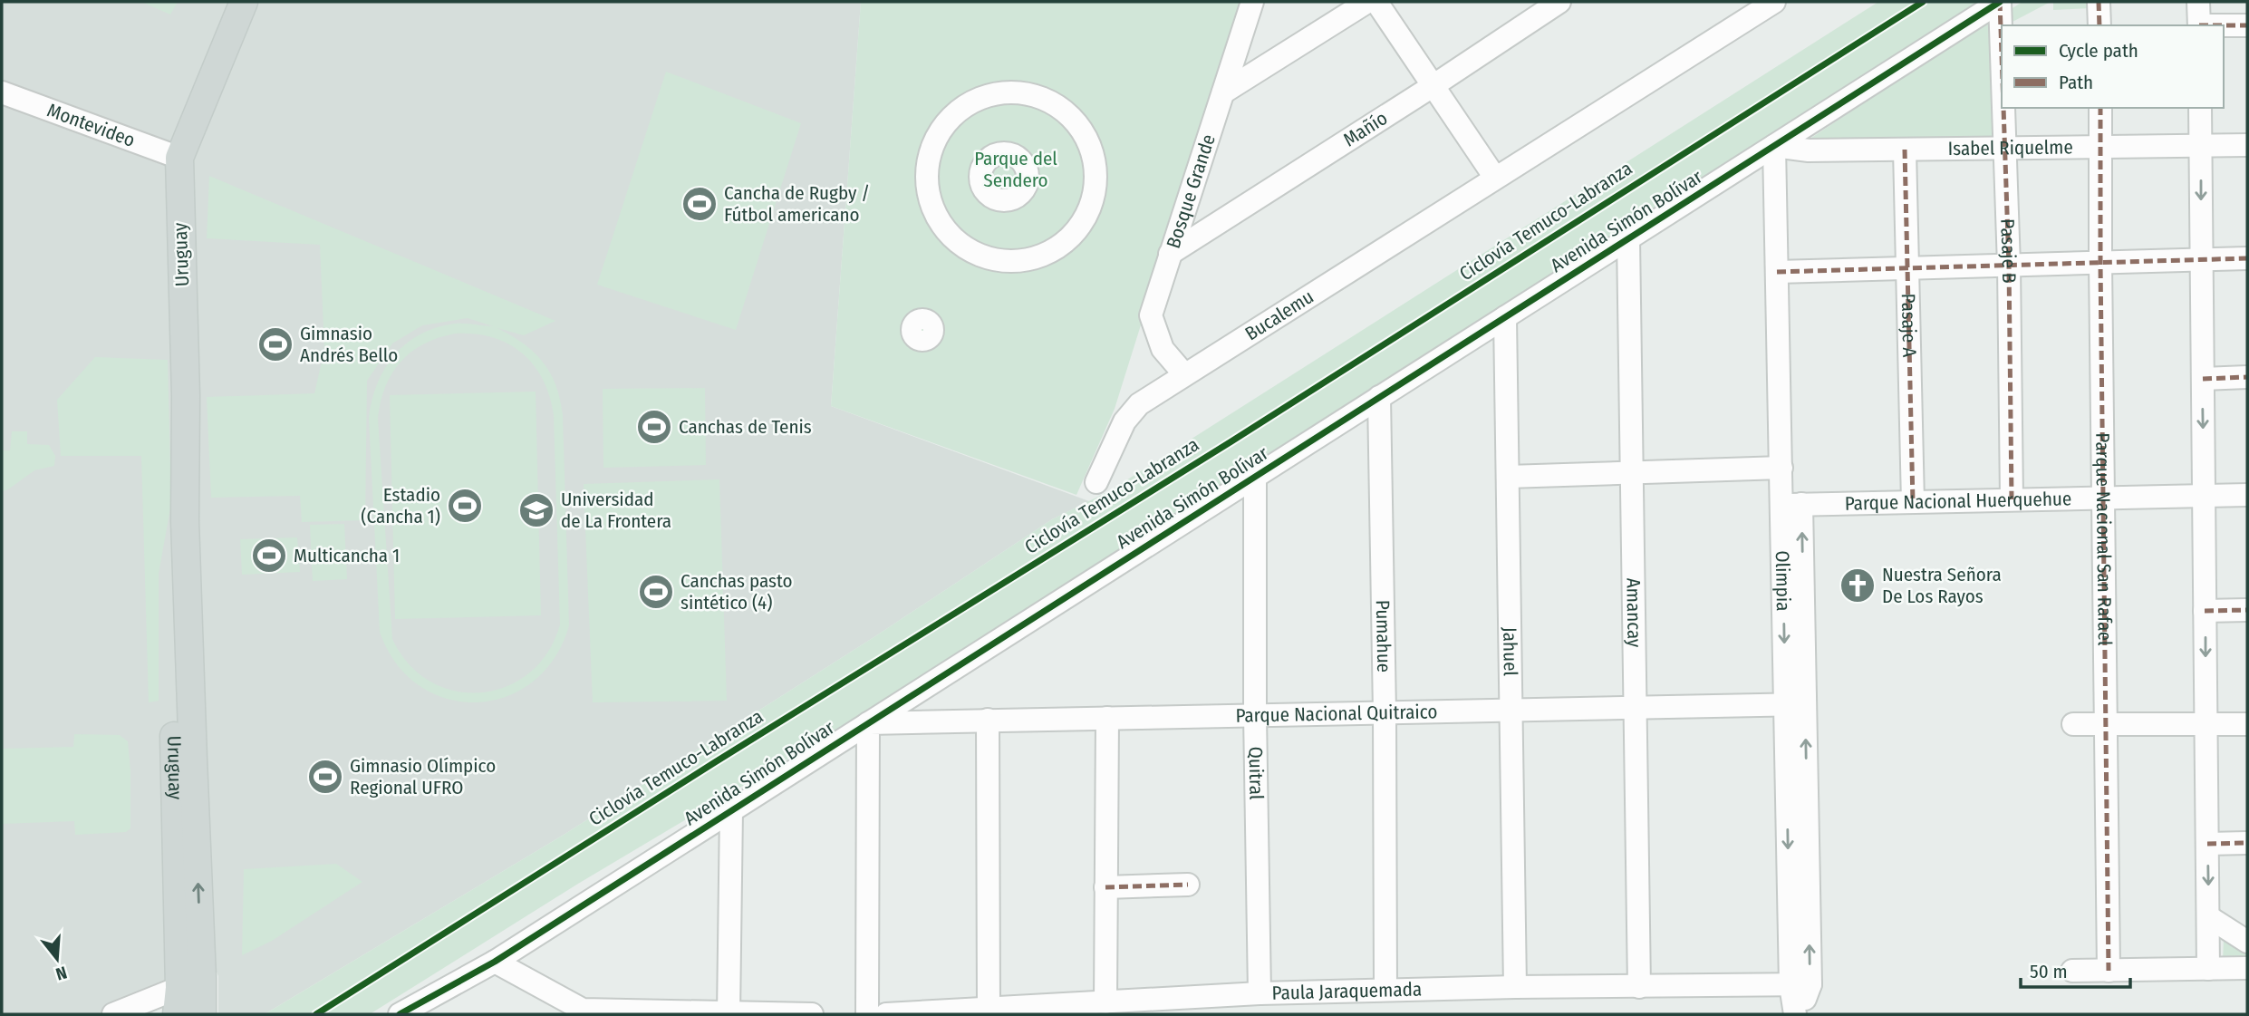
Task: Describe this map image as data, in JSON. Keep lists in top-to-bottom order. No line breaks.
{"streets":{"main road":["Uruguay"],"street":["Montevideo","Mañío","Isabel Riquelme","Bosque Grande","Avenida Simón Bolívar","Pasaje B","Bucalemu","Pasaje A","Parque Nacional Huerquehue","Parque Nacional San Rafael","Olimpia","Amancay","Pumahue","Jahuel","Parque Nacional Quitraico","Quitral","Paula Jaraquemada"],"cycle path":["Ciclovía Temuco-Labranza"]},"crossings":[["Montevideo","Uruguay"],["Mañío","Bosque Grande"],["Isabel Riquelme","Avenida Simón Bolívar"],["Isabel Riquelme","Pasaje B"],["Isabel Riquelme","Pasaje A"],["Isabel Riquelme","Parque Nacional San Rafael"],["Isabel Riquelme","Olimpia"],["Bosque Grande","Bucalemu"],["Avenida Simón Bolívar","Pasaje B"],["Avenida Simón Bolívar","Olimpia"],["Avenida Simón Bolívar","Amancay"],["Avenida Simón Bolívar","Pumahue"],["Avenida Simón Bolívar","Jahuel"],["Avenida Simón Bolívar","Parque Nacional Quitraico"],["Avenida Simón Bolívar","Quitral"],["Pasaje B","Parque Nacional Huerquehue"],["Pasaje A","Parque Nacional Huerquehue"],["Parque Nacional Huerquehue","Parque Nacional San Rafael"],["Parque Nacional Huerquehue","Olimpia"],["Olimpia","Parque Nacional Quitraico"],["Olimpia","Paula Jaraquemada"],["Amancay","Parque Nacional Quitraico"],["Amancay","Paula Jaraquemada"],["Pumahue","Parque Nacional Quitraico"],["Pumahue","Paula Jaraquemada"],["Jahuel","Parque Nacional Quitraico"],["Jahuel","Paula Jaraquemada"],["Parque Nacional Quitraico","Quitral"],["Quitral","Paula Jaraquemada"]],"parks":["Parque del Sendero"],"places":{"sports":["Cancha de Rugby / Fútbol americano","Gimnasio Andrés Bello","Canchas de Tenis","Estadio (Cancha 1)","Multicancha 1","Canchas pasto sintético (4)","Gimnasio Olímpico Regional UFRO"],"school or university":["Universidad de La Frontera"],"church":["Nuestra Señora De Los Rayos"]},"legend":["Cycle path","Path"],"scale_bar":"50 m","north":"bottom"}
